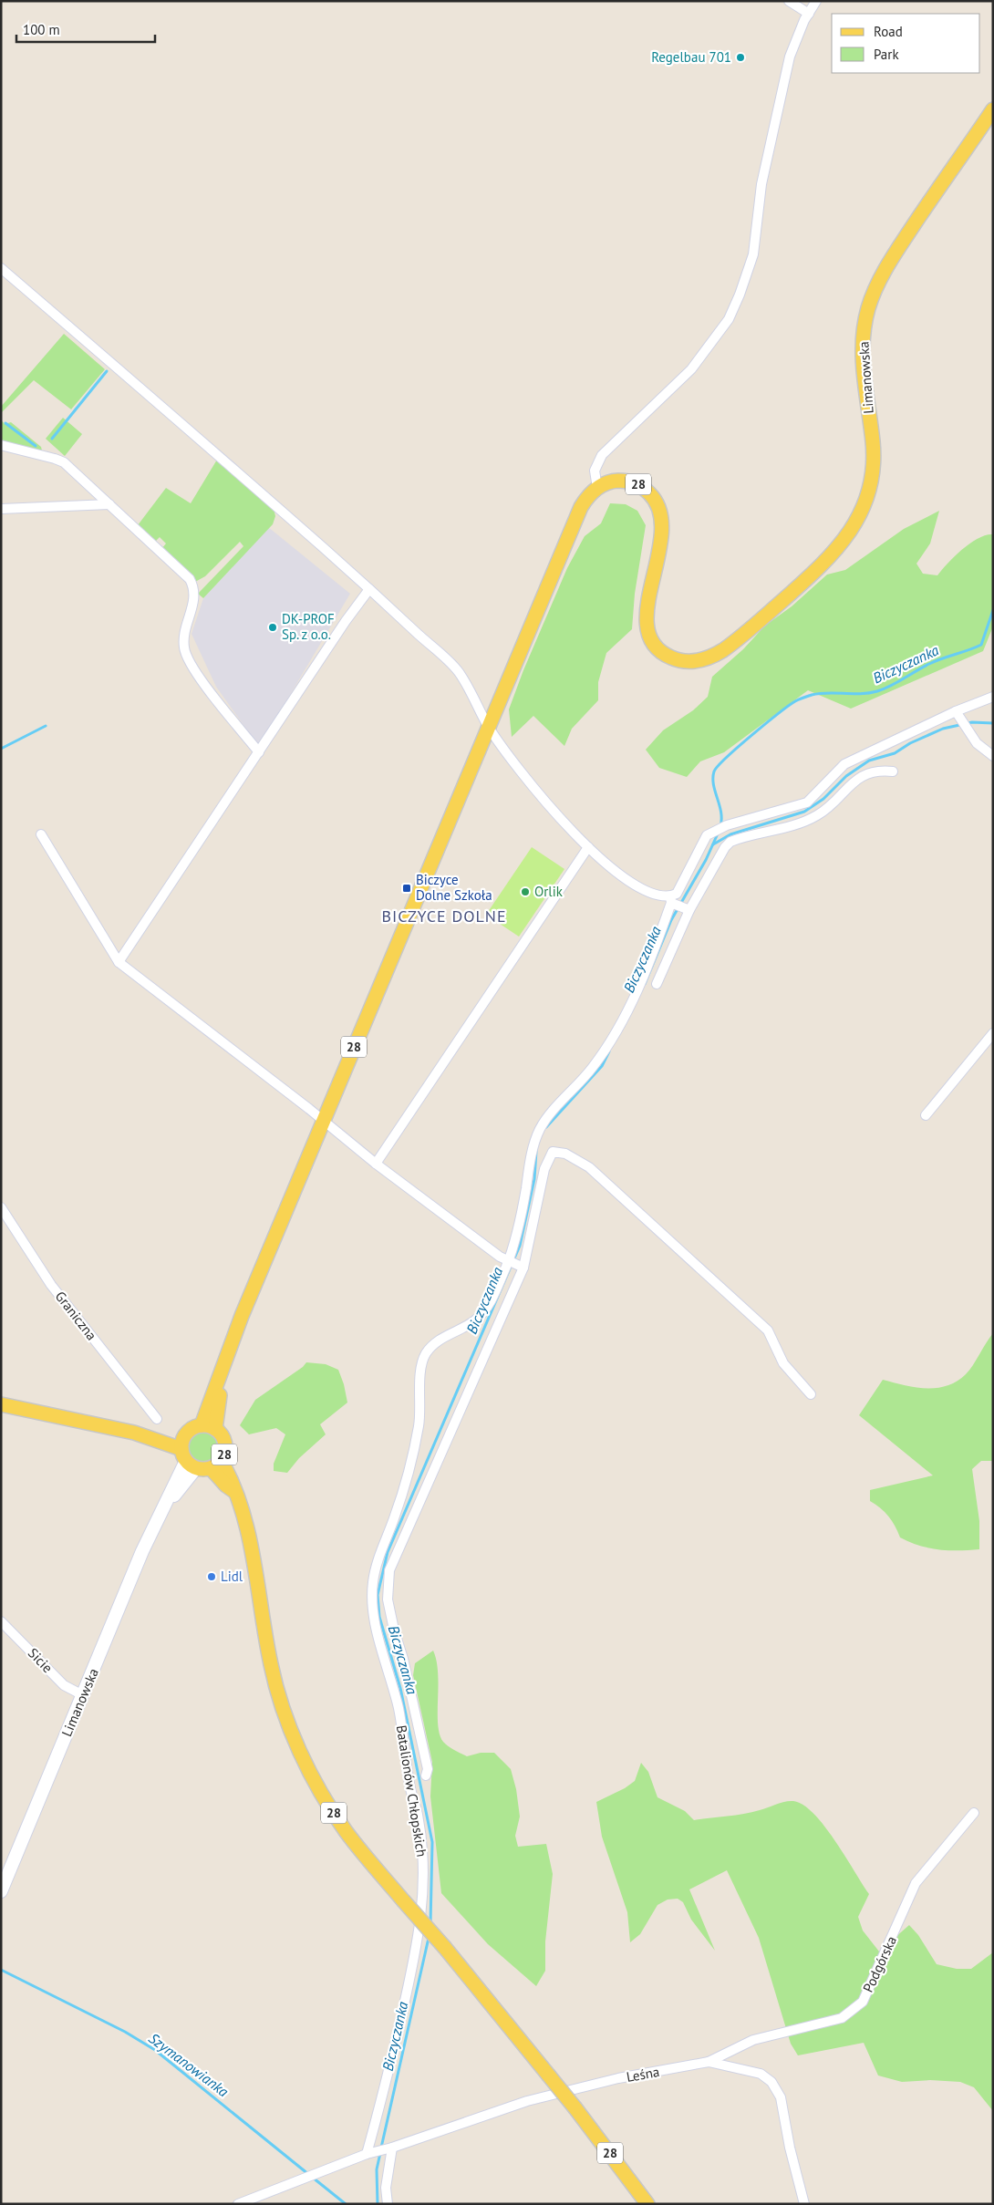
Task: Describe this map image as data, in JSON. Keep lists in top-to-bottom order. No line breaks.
{"streets":{"main road":["Limanowska","28"],"street":["Graniczna","Sicie","Batalionów Chłopskich","Podgórska","Leśna"]},"crossings":[["Limanowska","28"],["Limanowska","Sicie"],["Podgórska","Leśna"]],"districts":["BICZYCE DOLNE"],"water":["Biczyczanka","Szymanowianka"],"places":{"other":["Regelbau 701","DK-PROF Sp. z o.o.","Orlik","Lidl"],"transit":["Biczyce Dolne Szkoła"]},"legend":["Road","Park"],"scale_bar":"100 m"}
